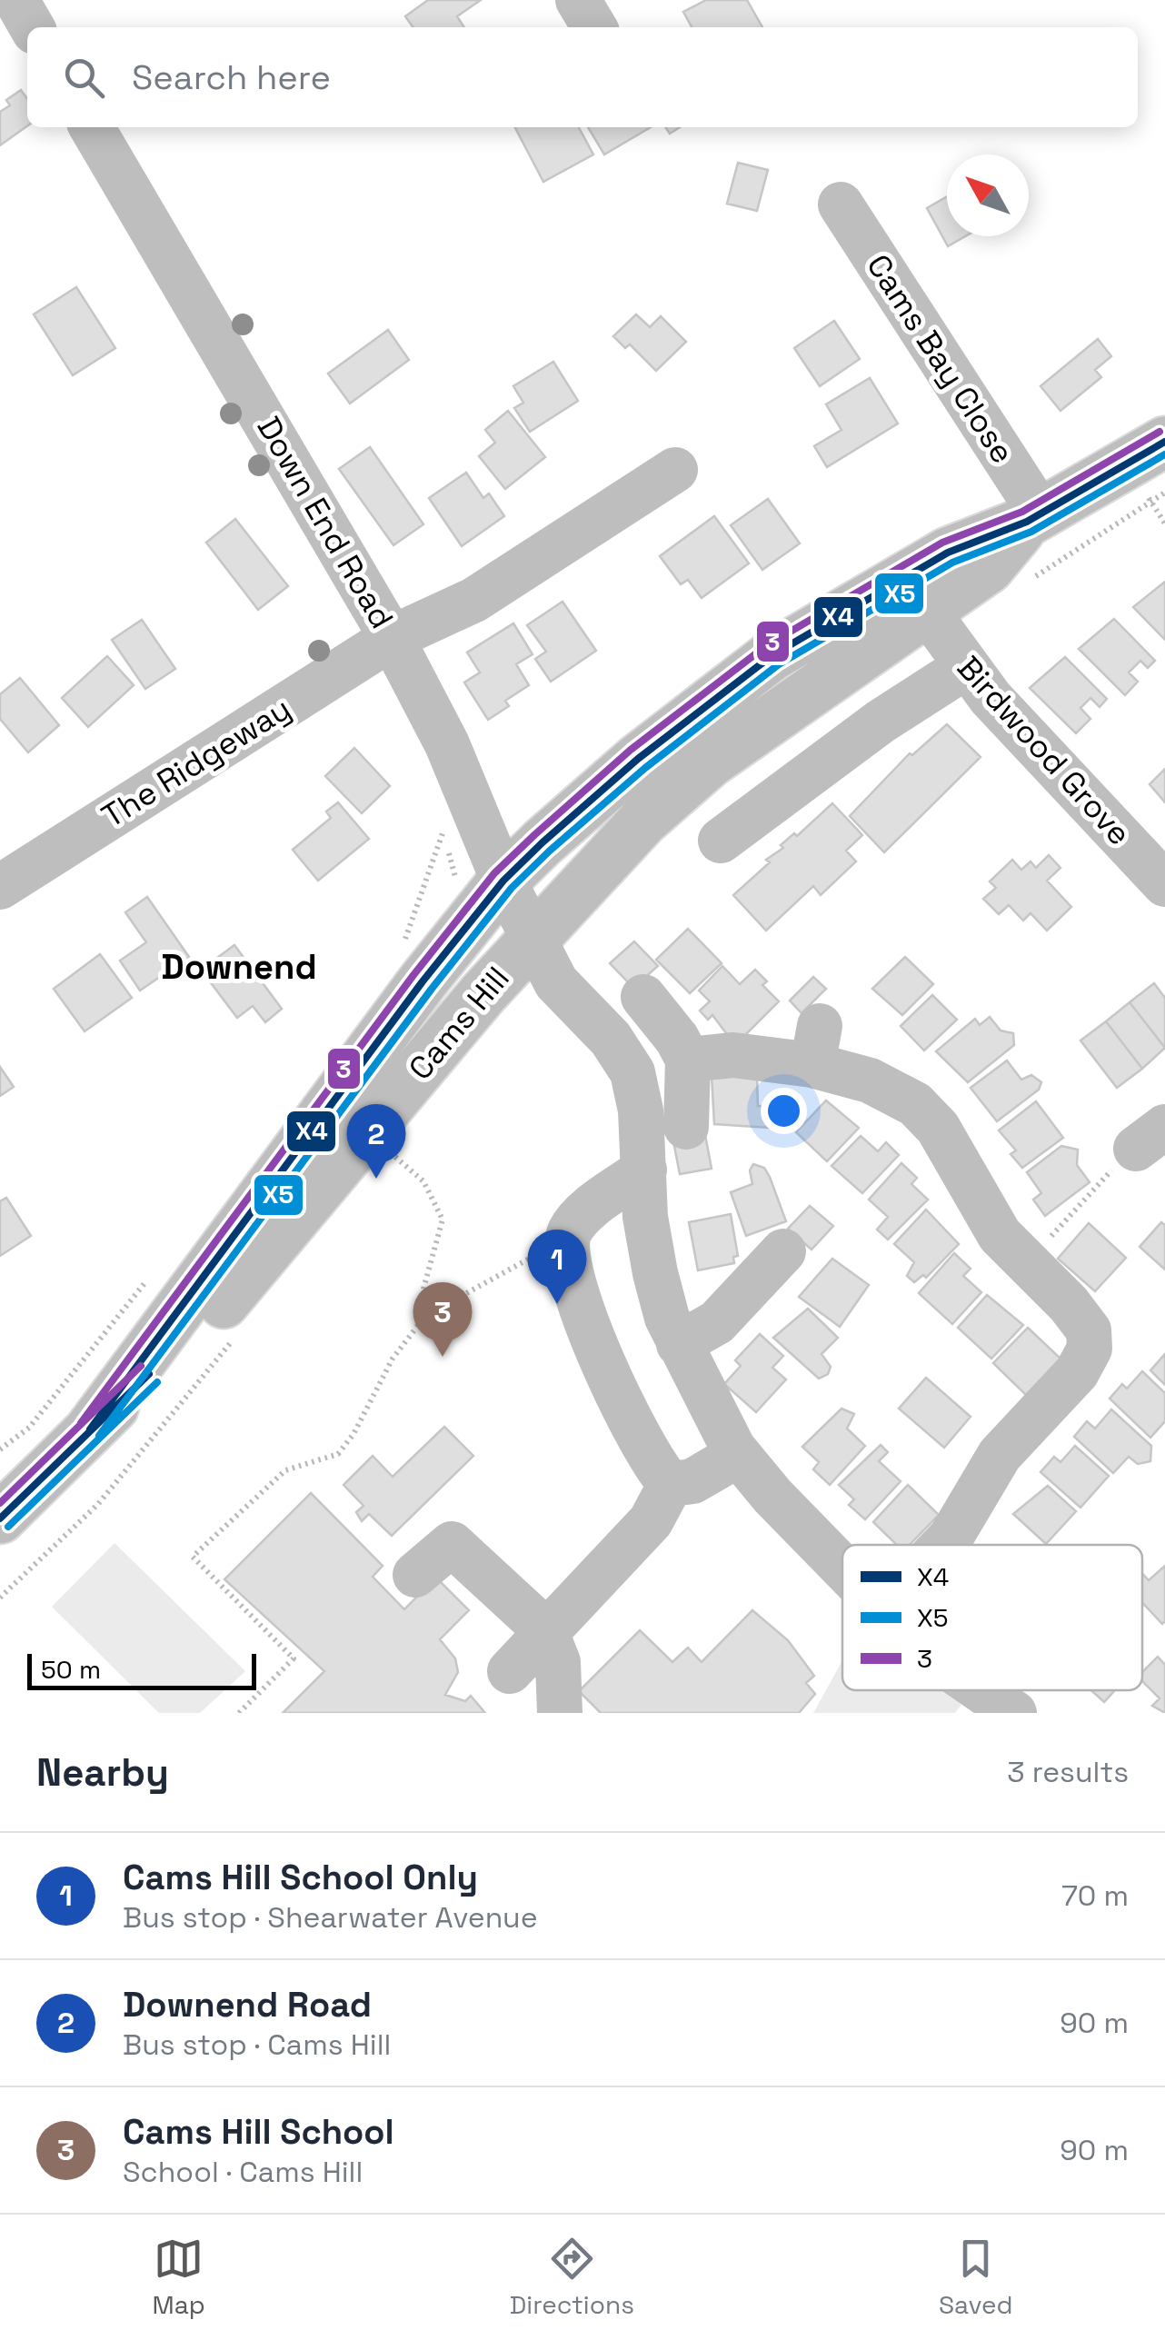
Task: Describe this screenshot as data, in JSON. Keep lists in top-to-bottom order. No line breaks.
{"streets":{"main road":["Cams Hill"],"street":["Cams Bay Close","Down End Road","Birdwood Grove","The Ridgeway"]},"crossings":[["Cams Bay Close","Cams Hill"],["Down End Road","The Ridgeway"],["Down End Road","Cams Hill"],["Birdwood Grove","Cams Hill"]],"districts":["Downend"],"lines":["transit line 3","transit line X4","transit line X5"],"legend":["X4","X5","3"],"scale_bar":"50 m","north":"top left","page":{"search":"Search here","pins":["2","1","3"],"scale":"50 m","heading":["Nearby","3 results"],"list":[{"mark":"1","name":"Cams Hill School Only","note":"Bus stop · Shearwater Avenue","value":"70 m"},{"mark":"2","name":"Downend Road","note":"Bus stop · Cams Hill","value":"90 m"},{"mark":"3","name":"Cams Hill School","note":"School · Cams Hill","value":"90 m"}],"nav":["Map","Directions","Saved"]}}
